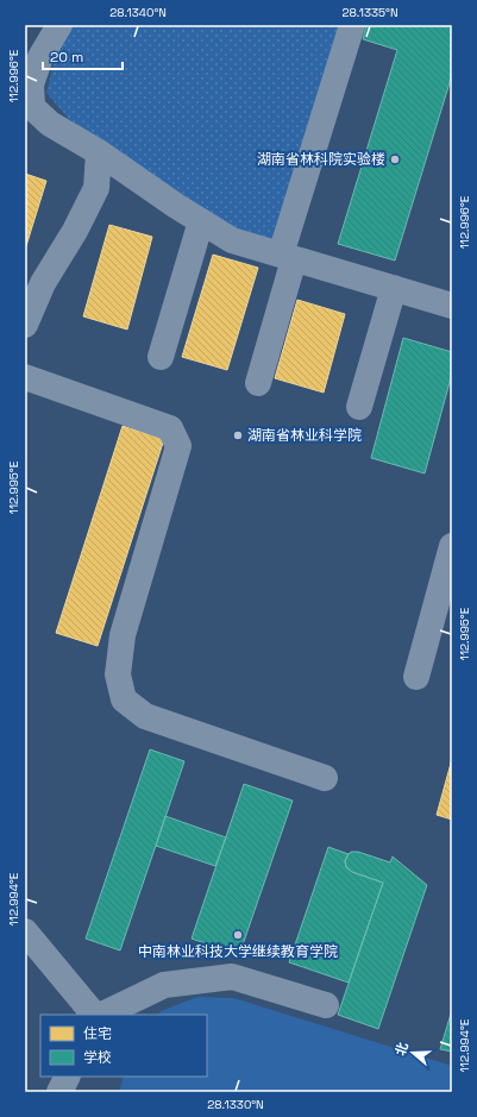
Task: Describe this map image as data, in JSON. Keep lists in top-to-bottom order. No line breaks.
{"places":["湖南省林科院实验楼","湖南省林业科学院","中南林业科技大学继续教育学院"],"legend":["住宅","学校"],"scale_bar":"20 m","north":"left","coordinates":["28.1340°N","28.1335°N","112.996°E","112.995°E","112.994°E","28.1330°N"]}
